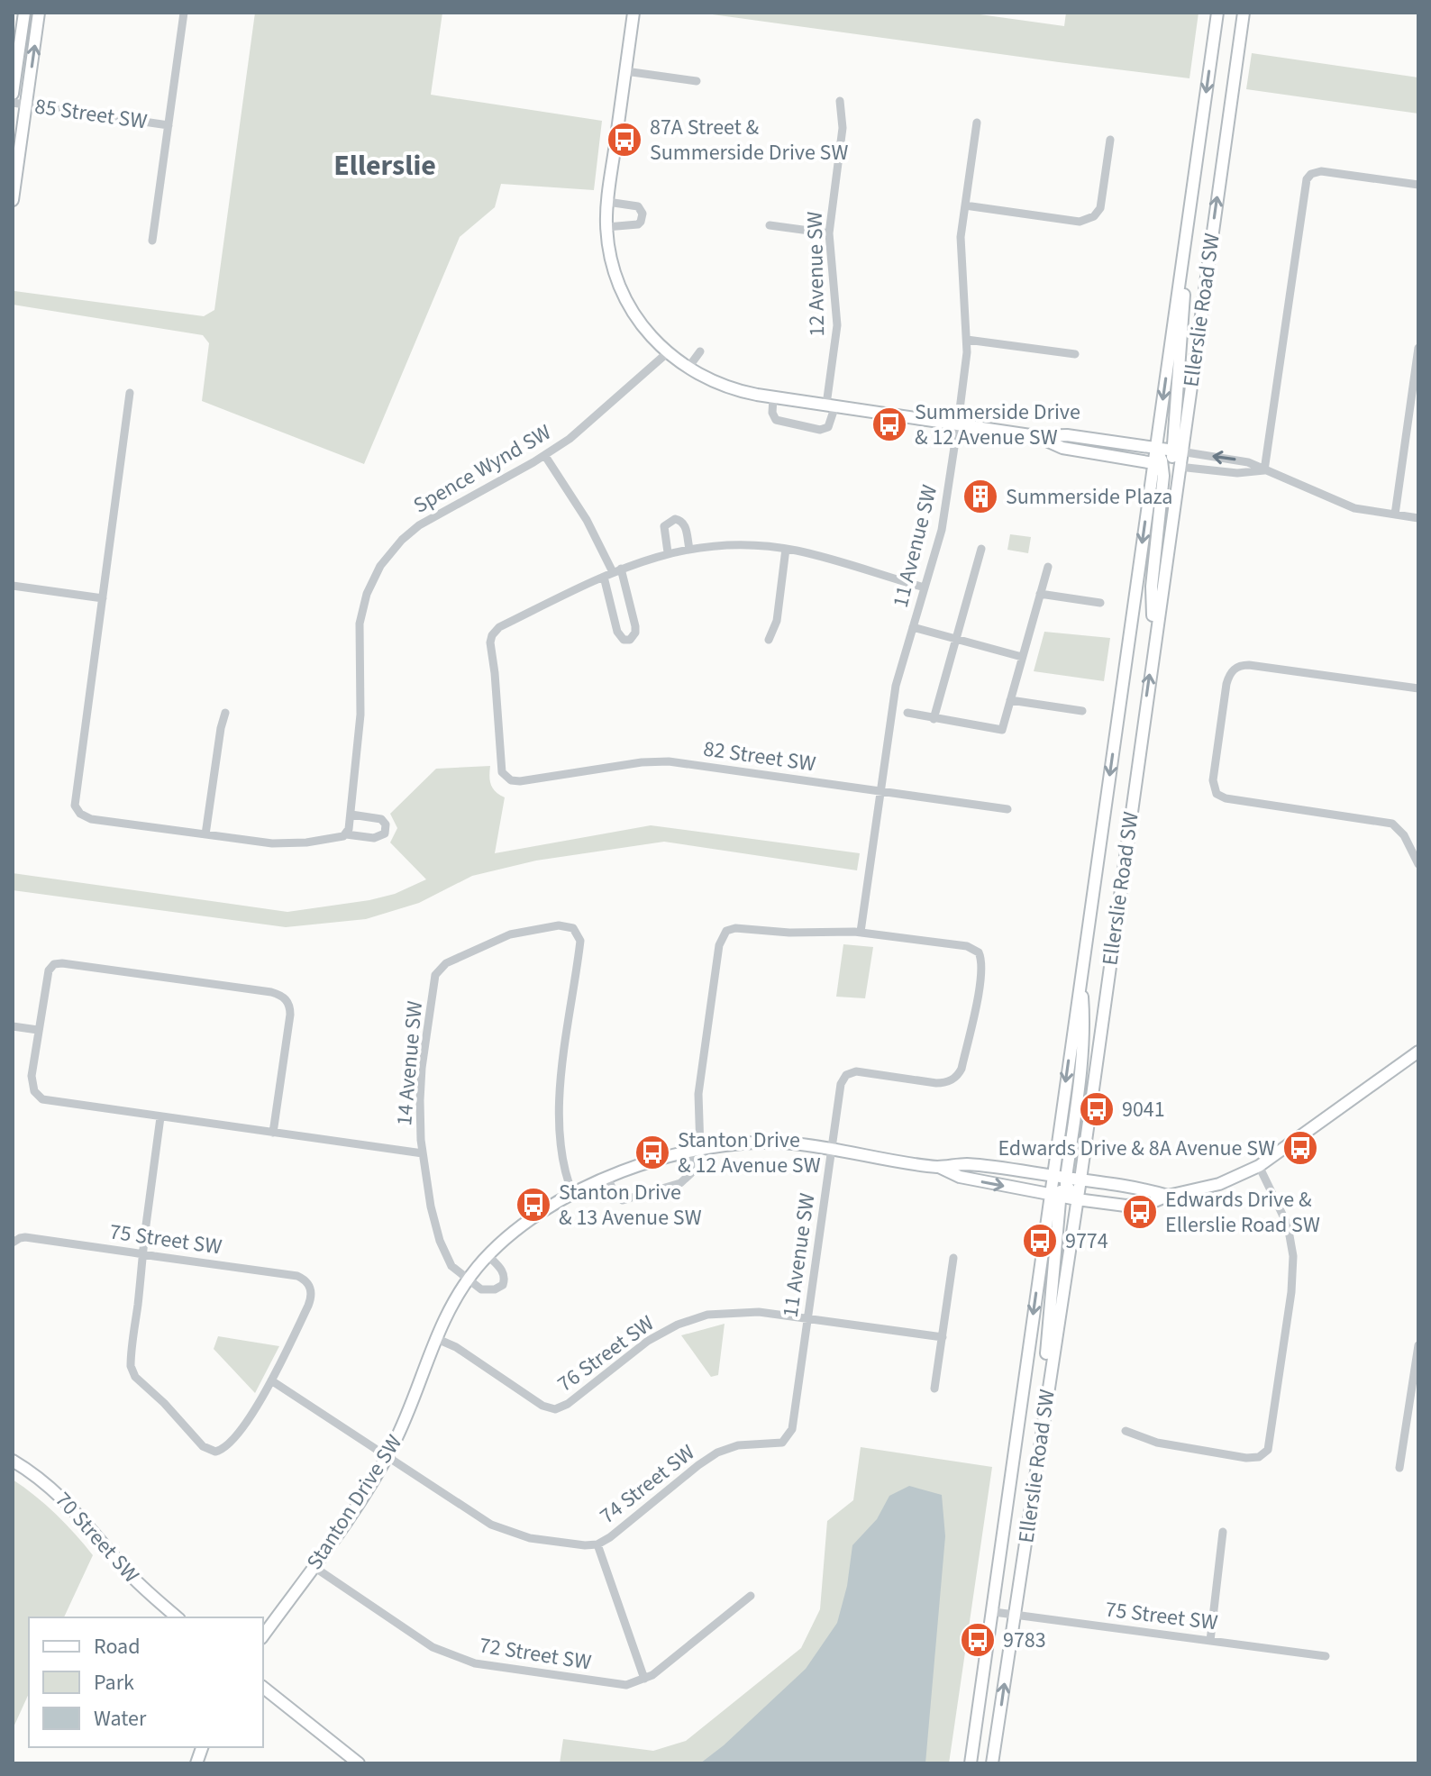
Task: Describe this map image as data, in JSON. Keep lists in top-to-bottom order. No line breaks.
{"streets":{"main road":["Ellerslie Road SW","Stanton Drive SW","70 Street SW"],"street":["85 Street SW","12 Avenue SW","Spence Wynd SW","11 Avenue SW","82 Street SW","14 Avenue SW","75 Street SW","76 Street SW","74 Street SW","72 Street SW"]},"crossings":[["Ellerslie Road SW","75 Street SW"],["Ellerslie Road SW","Stanton Drive SW"],["11 Avenue SW","82 Street SW"],["11 Avenue SW","76 Street SW"],["11 Avenue SW","74 Street SW"],["11 Avenue SW","Stanton Drive SW"],["14 Avenue SW","Stanton Drive SW"],["75 Street SW","74 Street SW"],["76 Street SW","Stanton Drive SW"],["74 Street SW","Stanton Drive SW"],["Stanton Drive SW","72 Street SW"]],"districts":["Ellerslie"],"places":{"bus stop":["87A Street & Summerside Drive SW","Summerside Drive & 12 Avenue SW","9041","Edwards Drive & 8A Avenue SW","Stanton Drive & 12 Avenue SW","Stanton Drive & 13 Avenue SW","Edwards Drive & Ellerslie Road SW","9774","9783"],"building":["Summerside Plaza"]},"legend":["Road","Park","Water"]}
